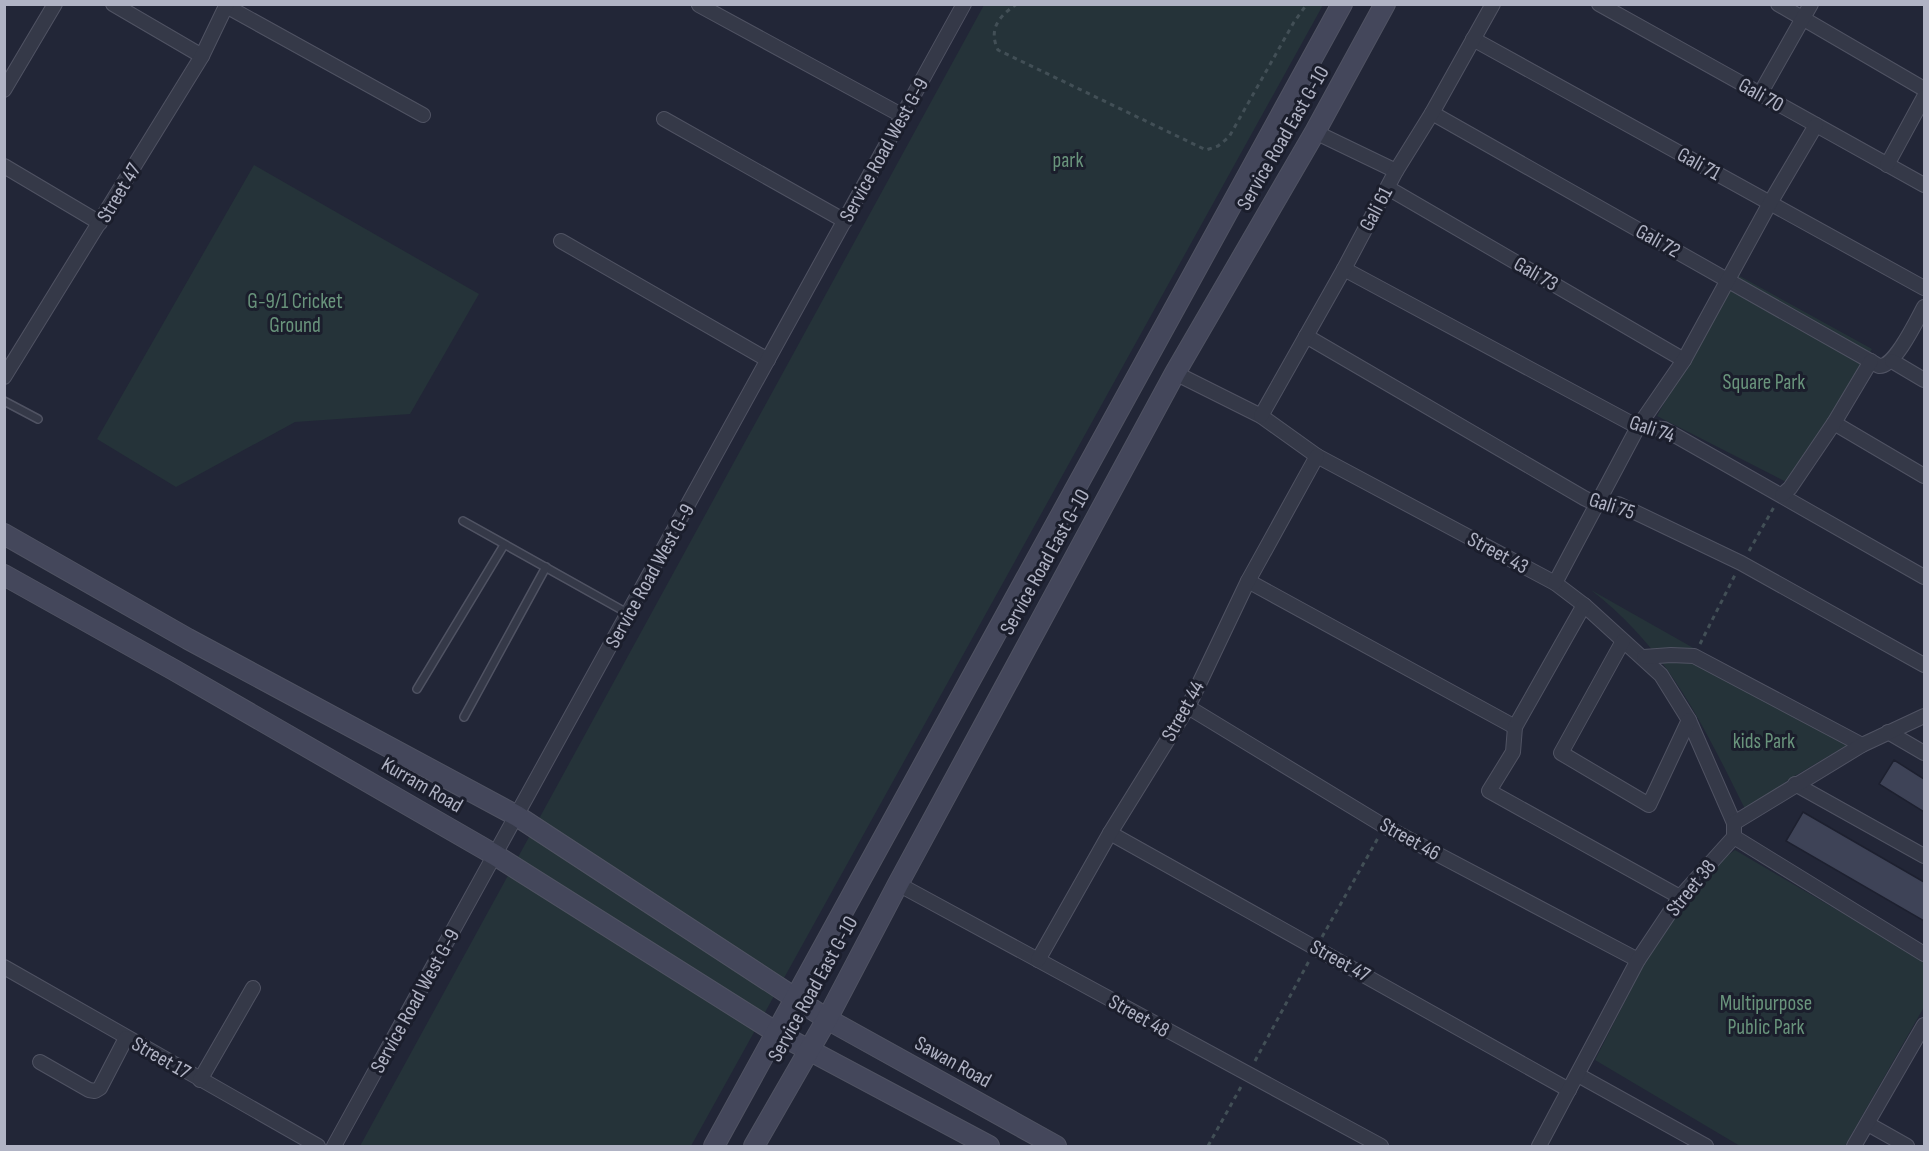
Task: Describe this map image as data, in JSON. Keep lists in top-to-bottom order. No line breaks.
{"streets":{"main road":["Service Road East G-10","Kurram Road","Sawan Road"],"street":["Gali 70","Service Road West G-9","Gali 71","Street 47","Gali 61","Gali 72","Gali 73","Gali 74","Gali 75","Street 43","Street 44","Street 46","Street 38","Street 48","Street 17"]},"crossings":[["Service Road East G-10","Street 43"],["Service Road East G-10","Kurram Road"],["Service Road East G-10","Street 48"],["Service Road East G-10","Sawan Road"],["Service Road West G-9","Kurram Road"],["Gali 71","Gali 61"],["Street 47","Street 44"],["Street 47","Street 38"],["Gali 61","Gali 72"],["Gali 61","Gali 73"],["Gali 61","Gali 74"],["Gali 61","Gali 75"],["Gali 61","Street 43"],["Street 43","Street 44"],["Street 44","Street 46"],["Street 44","Street 48"],["Kurram Road","Sawan Road"],["Street 46","Street 38"]],"parks":["park","G-9/1 Cricket Ground","Square Park","kids Park","Multipurpose Public Park"]}
